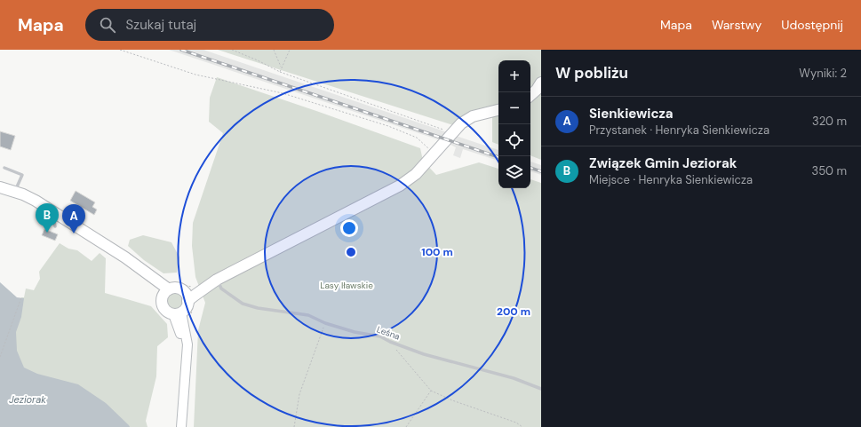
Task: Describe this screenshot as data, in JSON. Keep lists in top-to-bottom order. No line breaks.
{"streets":{"lane":["Leśna"]},"water":["Jeziorak"],"parks":["Lasy Iławskie"],"page":{"header":"Mapa","search":"Szukaj tutaj","nav":["Mapa","Warstwy","Udostępnij"],"heading":["W pobliżu","Wyniki: 2"],"map_buttons":["+","−"],"list":[{"mark":"A","name":"Sienkiewicza","note":"Przystanek · Henryka Sienkiewicza","value":"320 m"},{"mark":"B","name":"Związek Gmin Jeziorak","note":"Miejsce · Henryka Sienkiewicza","value":"350 m"}],"pins":["B","A"]},"rings":["100 m","200 m"]}
